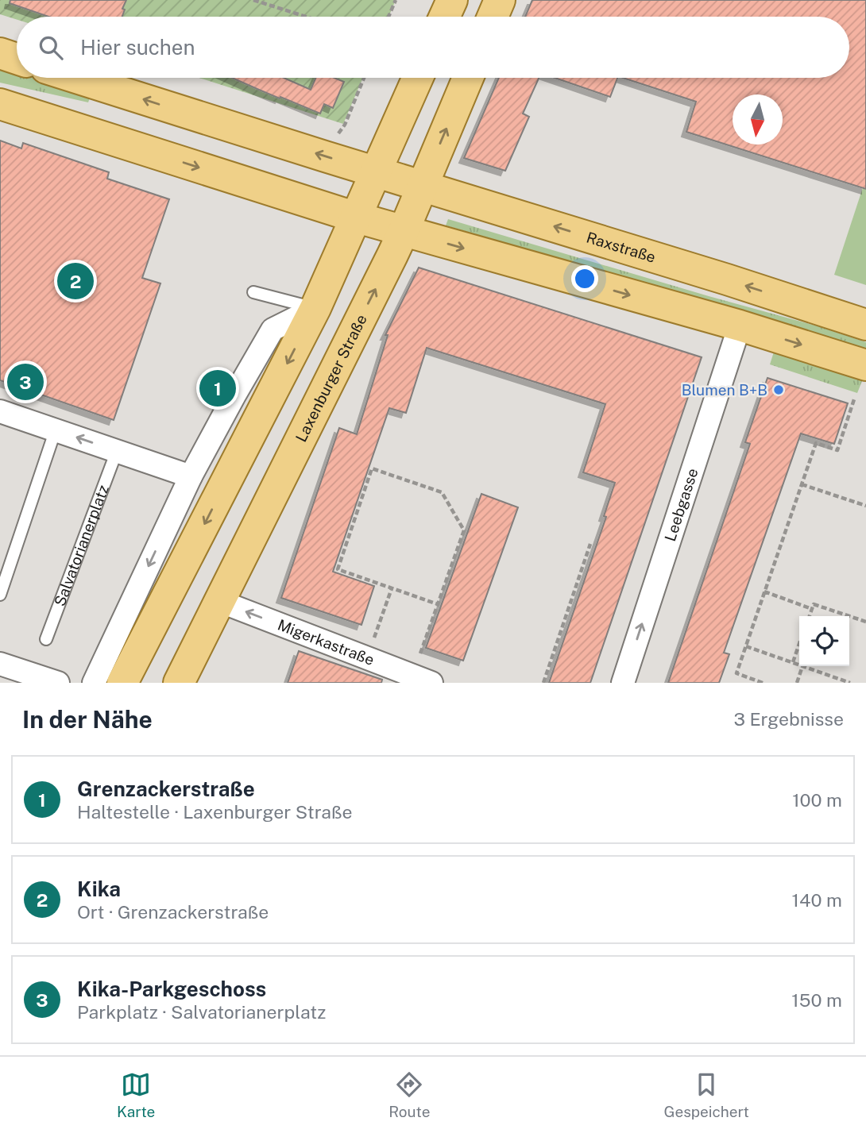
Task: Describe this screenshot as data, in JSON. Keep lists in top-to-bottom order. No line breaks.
{"streets":{"main road":["Raxstraße","Laxenburger Straße"],"street":["Leebgasse","Migerkastraße"],"lane":["Salvatorianerplatz"]},"crossings":[["Raxstraße","Laxenburger Straße"],["Laxenburger Straße","Migerkastraße"]],"one_way":["Leebgasse","Migerkastraße"],"places":["Blumen B+B"],"north":"bottom","page":{"search":"Hier suchen","pins":["2","3","1"],"heading":["In der Nähe","3 Ergebnisse"],"list":[{"mark":"1","name":"Grenzackerstraße","note":"Haltestelle · Laxenburger Straße","value":"100 m"},{"mark":"2","name":"Kika","note":"Ort · Grenzackerstraße","value":"140 m"},{"mark":"3","name":"Kika-Parkgeschoss","note":"Parkplatz · Salvatorianerplatz","value":"150 m"}],"nav":["Karte","Route","Gespeichert"]}}
